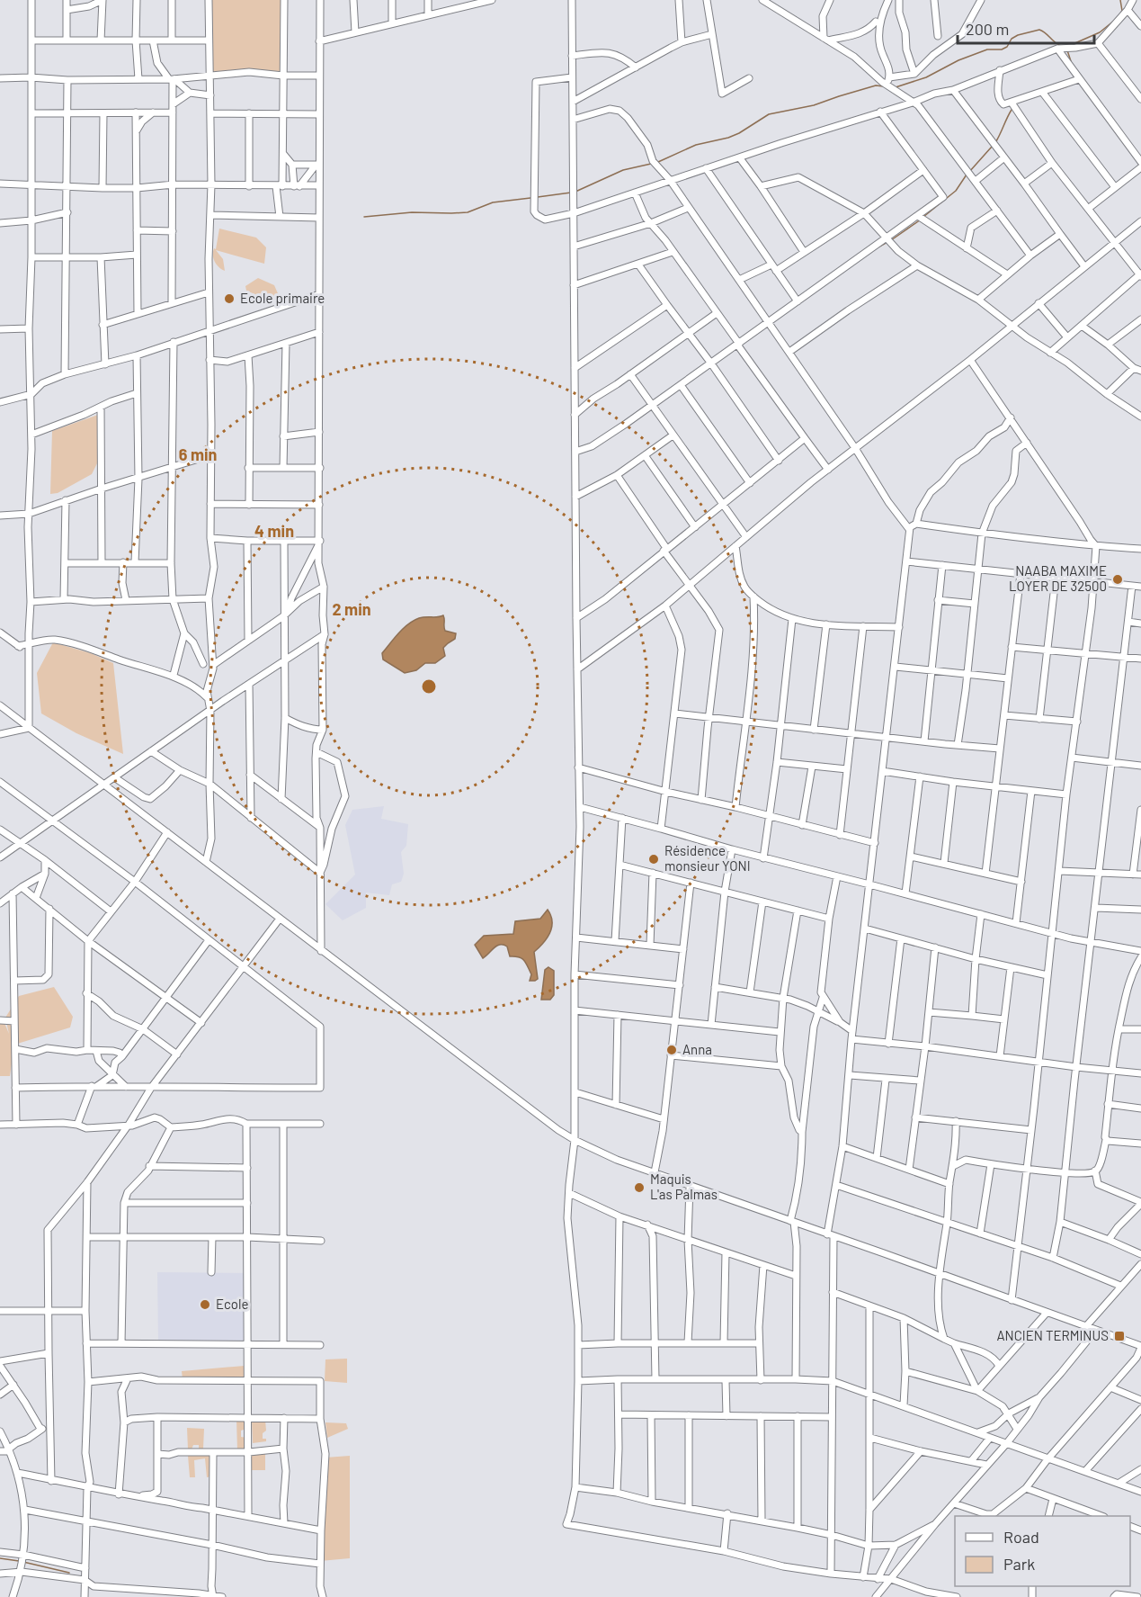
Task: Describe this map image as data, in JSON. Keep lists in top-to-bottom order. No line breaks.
{"places":{"other":["Ecole primaire","NAABA MAXIME LOYER DE 32500","Résidence monsieur YONI","Anna","Maquis L'as Palmas","Ecole"],"transit":["ANCIEN TERMINUS"]},"legend":["Road","Park"],"scale_bar":"200 m","rings":["6 min","4 min","2 min"]}
